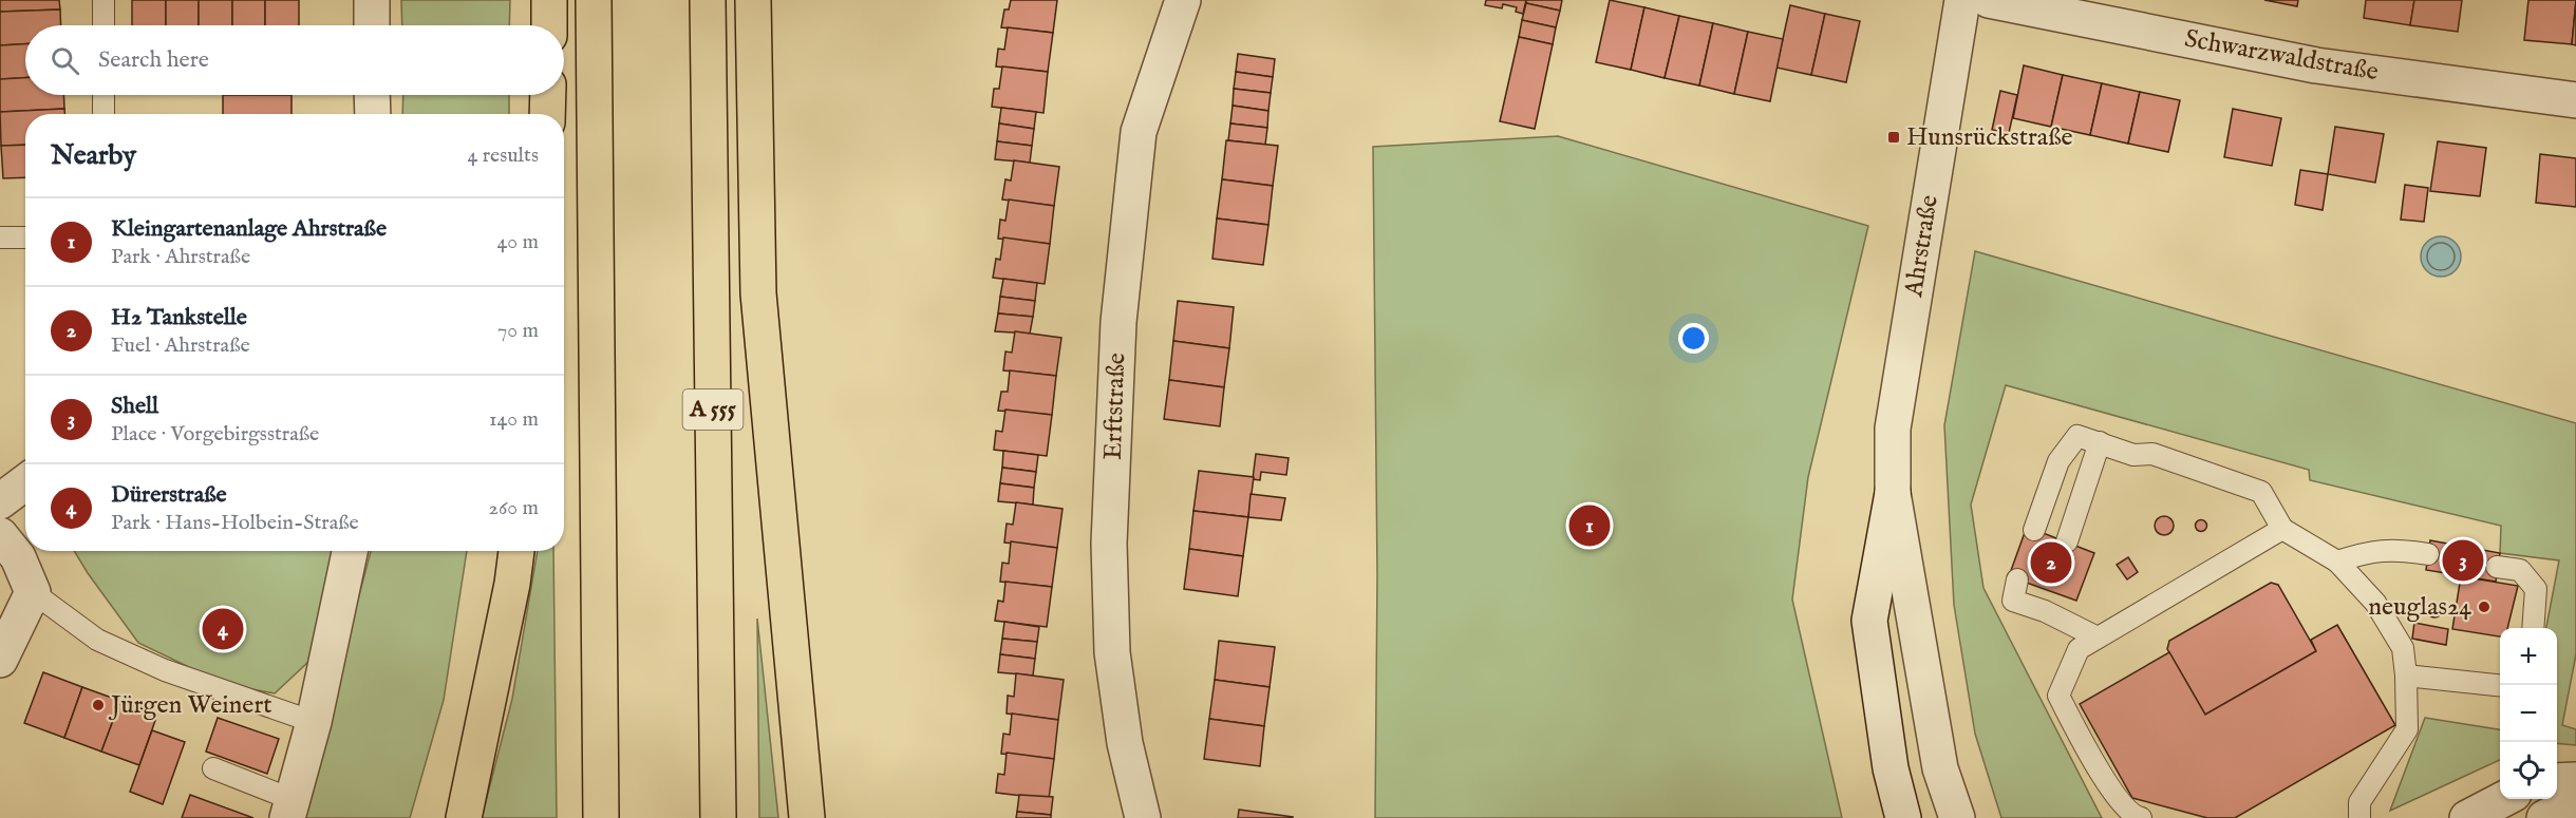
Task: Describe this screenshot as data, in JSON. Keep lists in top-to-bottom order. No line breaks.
{"streets":{"highway":["A 555"],"street":["Schwarzwaldstraße","Ahrstraße","Erftstraße"]},"places":{"transit":["Hunsrückstraße"],"other":["neuglas24","Jürgen Weinert"]},"page":{"search":"Search here","heading":["Nearby","4 results"],"list":[{"mark":"1","name":"Kleingartenanlage Ahrstraße","note":"Park · Ahrstraße","value":"40 m"},{"mark":"2","name":"H2 Tankstelle","note":"Fuel · Ahrstraße","value":"70 m"},{"mark":"3","name":"Shell","note":"Place · Vorgebirgsstraße","value":"140 m"},{"mark":"4","name":"Dürerstraße","note":"Park · Hans-Holbein-Straße","value":"260 m"}],"pins":["1","3","2","4"],"map_buttons":["+","−"]}}
